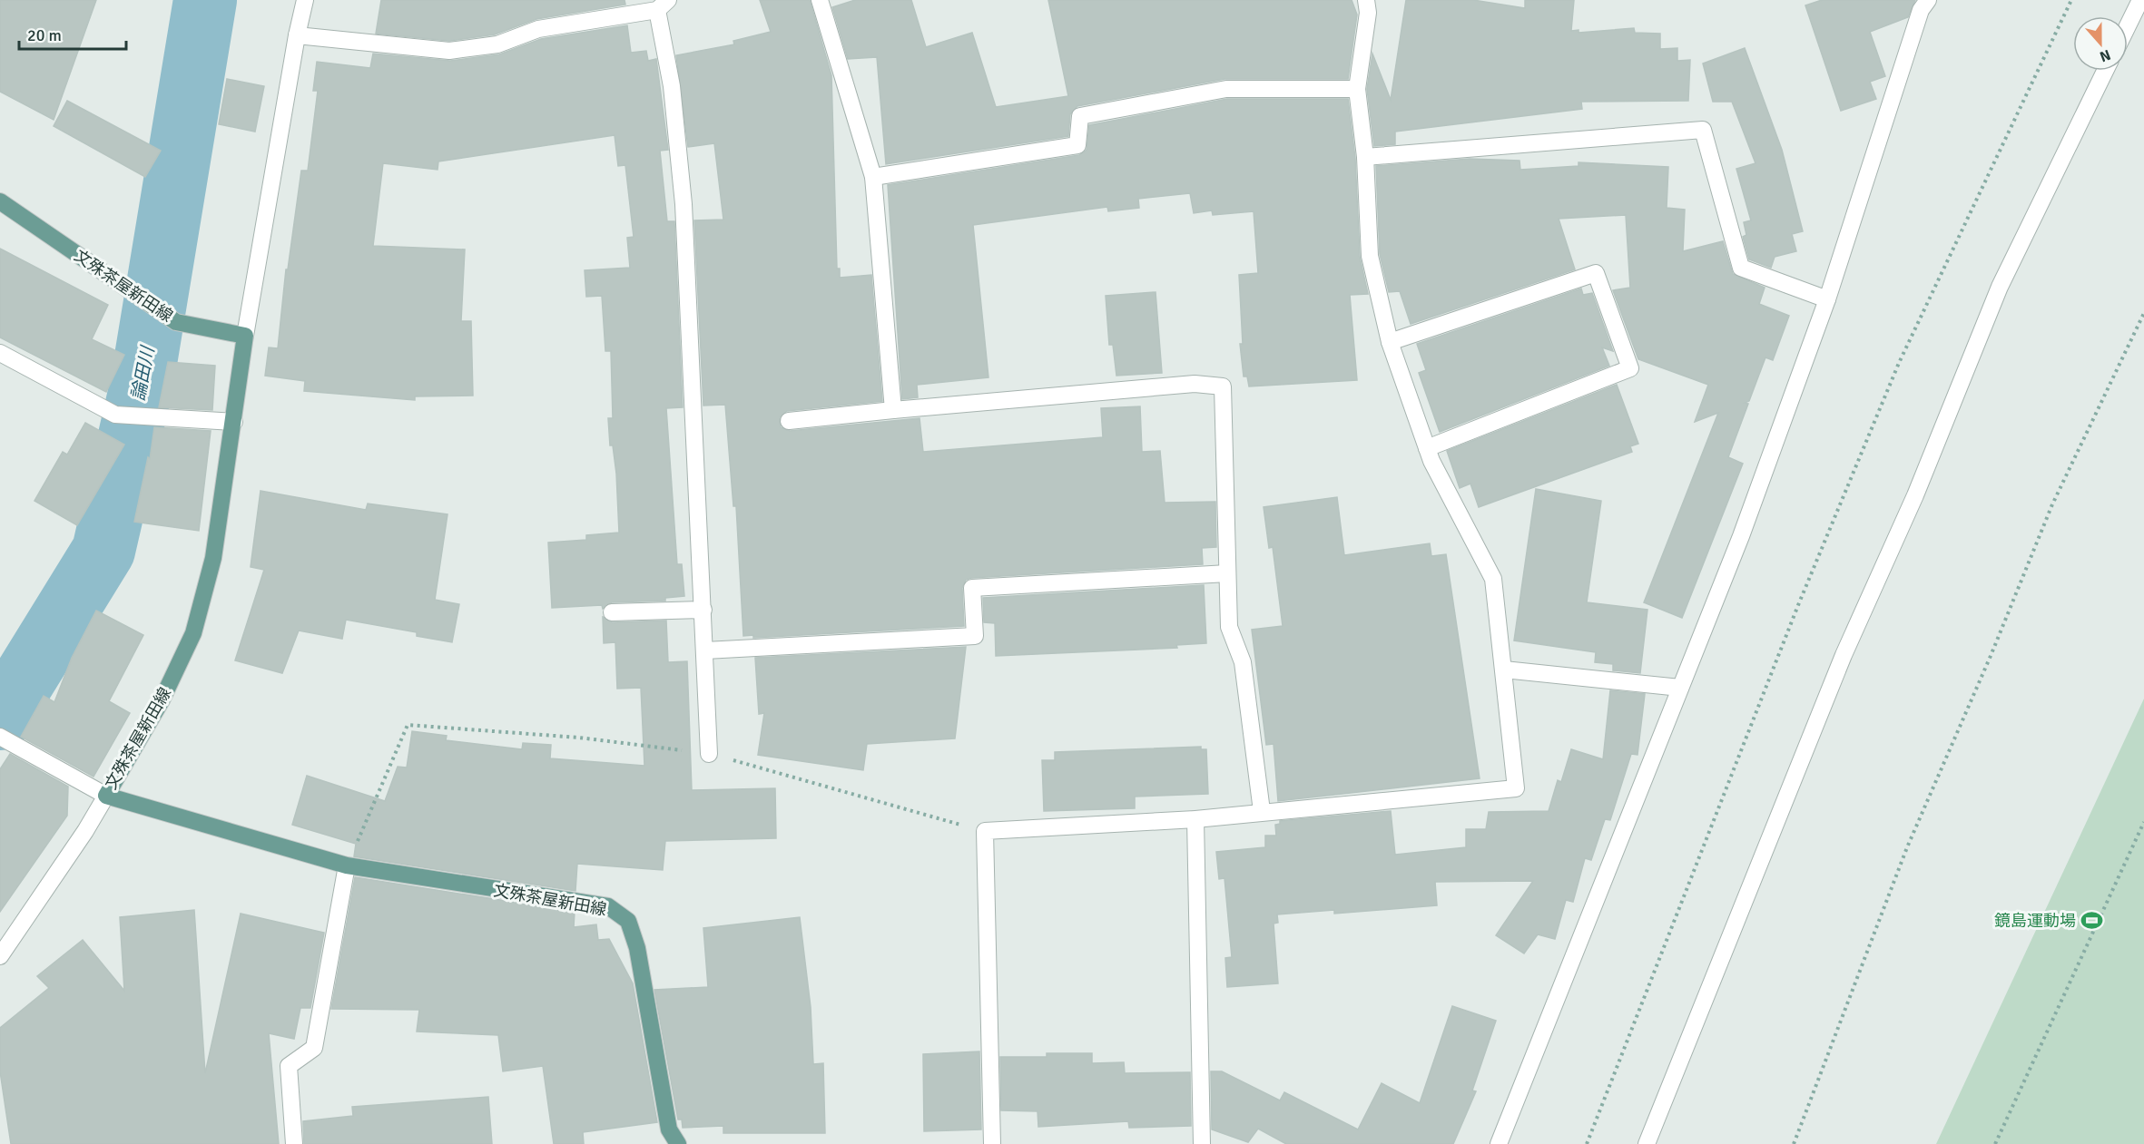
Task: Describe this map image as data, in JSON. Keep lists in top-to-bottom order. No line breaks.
{"streets":{"main road":["文殊茶屋新田線"]},"water":["論田川"],"places":{"sports":["鏡島運動場"]},"scale_bar":"20 m","north":"bottom"}
